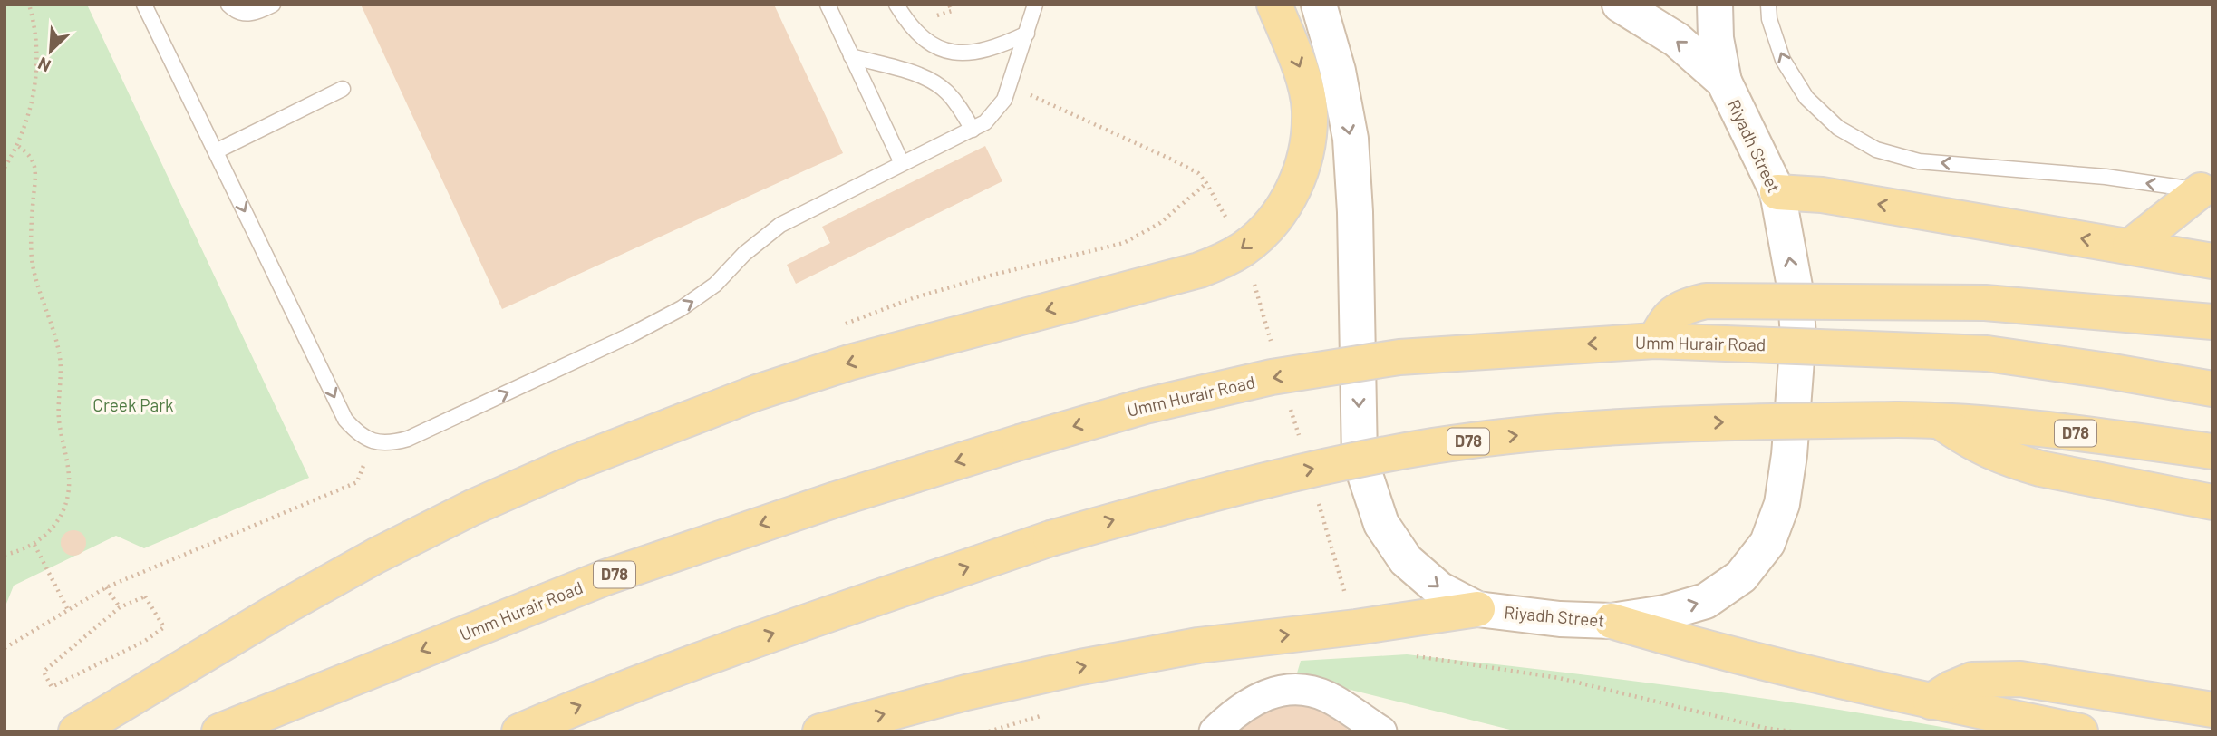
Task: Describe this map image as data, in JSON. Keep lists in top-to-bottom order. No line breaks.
{"streets":{"main road":["Riyadh Street","Umm Hurair Road","D78"]},"parks":["Creek Park"],"north":"bottom left"}
